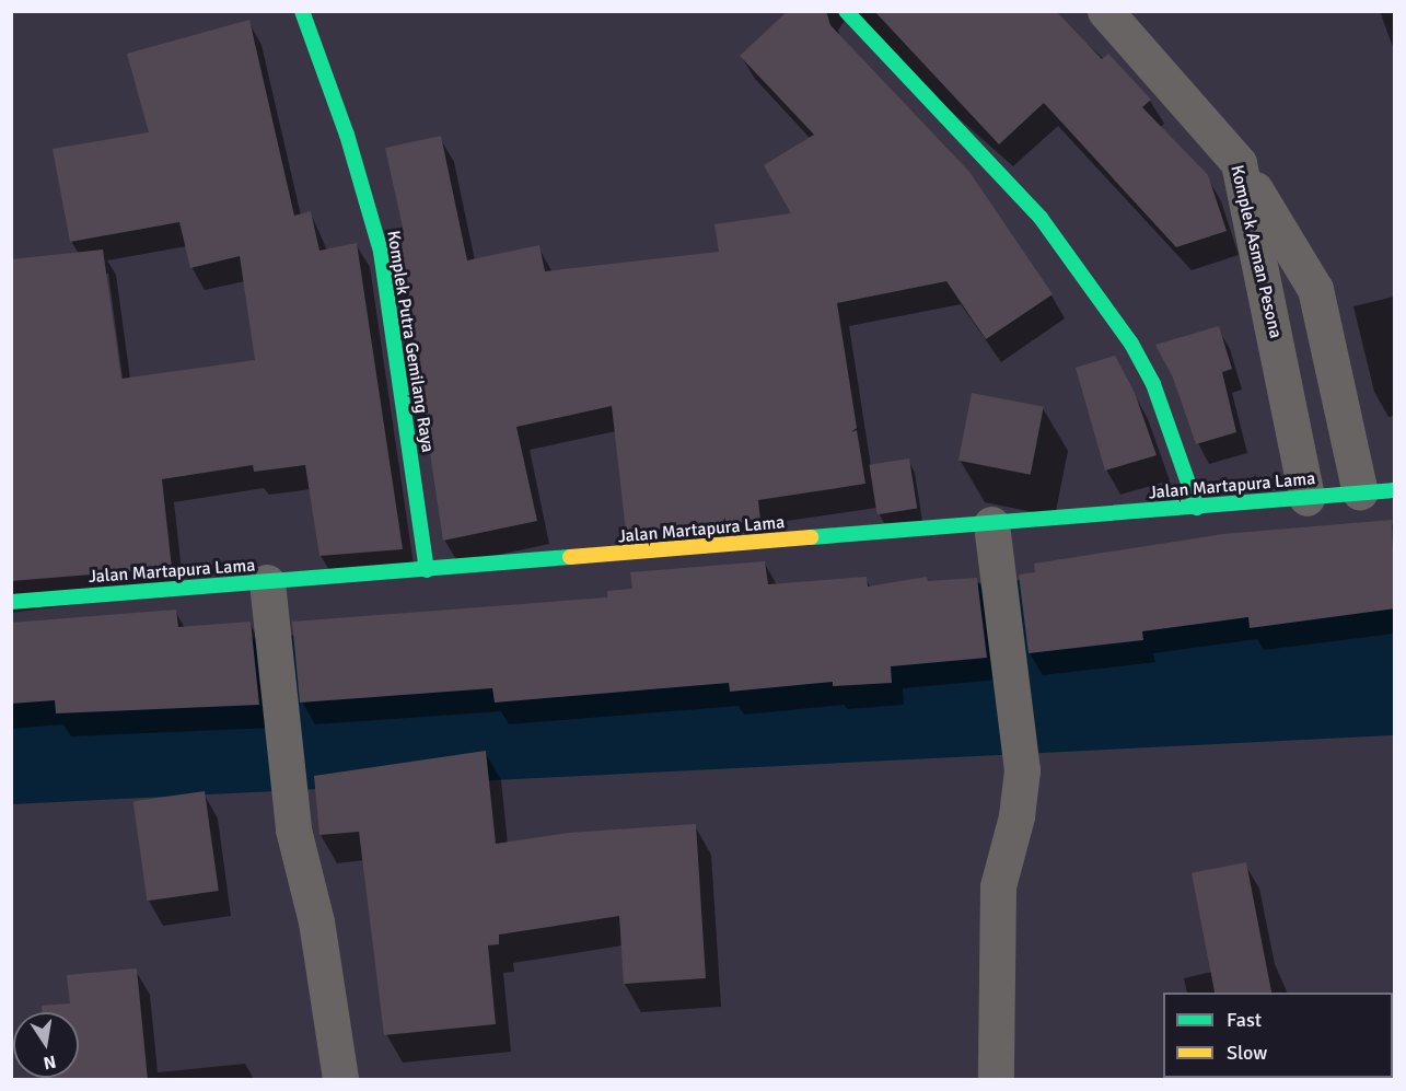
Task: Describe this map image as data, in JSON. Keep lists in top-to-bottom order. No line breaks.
{"streets":{"main road":["Komplek Putra Gemilang Raya","Jalan Martapura Lama"],"street":["Komplek Asman Pesona"]},"crossings":[["Komplek Asman Pesona","Jalan Martapura Lama"],["Komplek Putra Gemilang Raya","Jalan Martapura Lama"]],"legend":["Fast","Slow"],"north":"bottom"}
